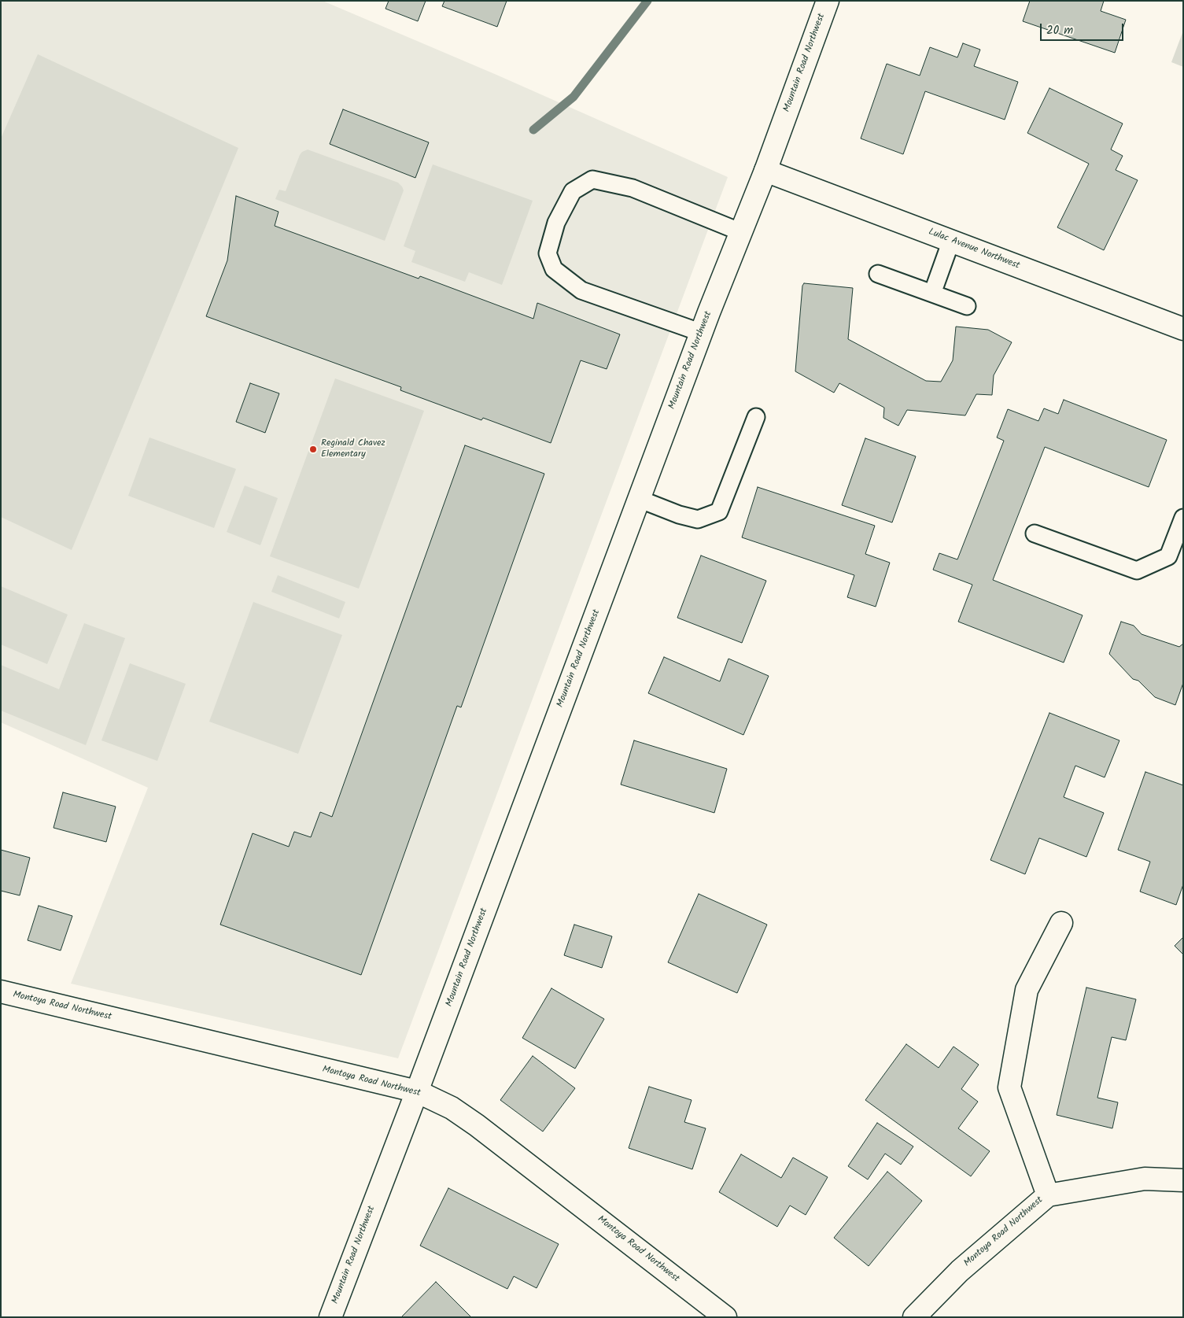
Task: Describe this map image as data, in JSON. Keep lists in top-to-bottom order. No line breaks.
{"streets":{"street":["Mountain Road Northwest","Lulac Avenue Northwest","Montoya Road Northwest"]},"crossings":[["Mountain Road Northwest","Lulac Avenue Northwest"],["Mountain Road Northwest","Montoya Road Northwest"]],"places":["Reginald Chavez Elementary"],"scale_bar":"20 m"}
